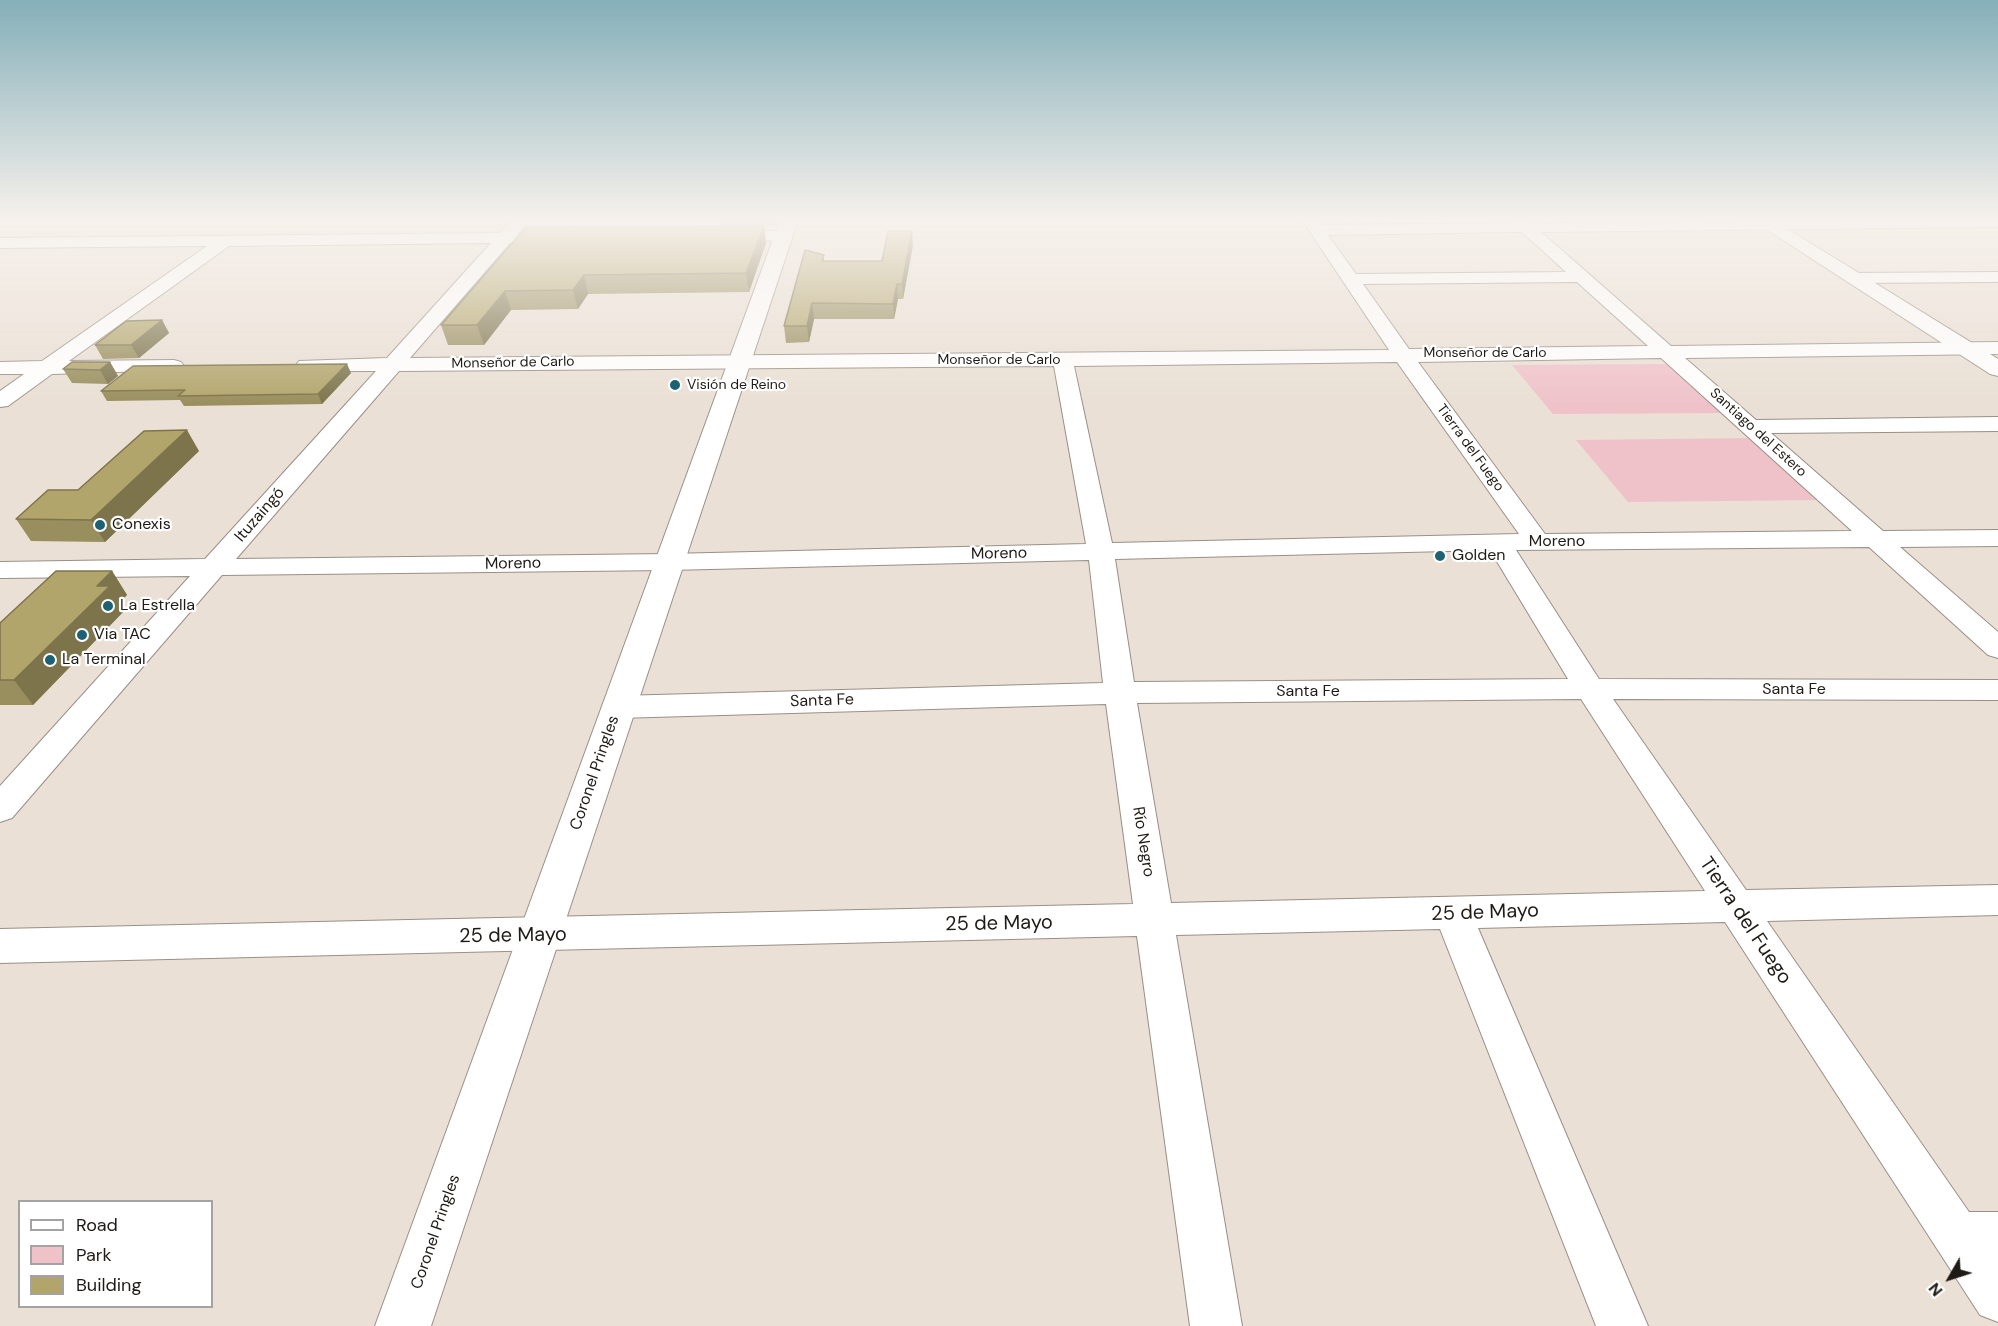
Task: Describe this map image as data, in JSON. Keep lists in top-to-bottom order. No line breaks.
{"streets":{"main road":["Coronel Pringles"],"street":["Monseñor de Carlo","Santiago del Estero","Tierra del Fuego","Ituzaingó","Moreno","Santa Fe","Río Negro","25 de Mayo"]},"crossings":[["Monseñor de Carlo","Santiago del Estero"],["Monseñor de Carlo","Tierra del Fuego"],["Monseñor de Carlo","Ituzaingó"],["Monseñor de Carlo","Coronel Pringles"],["Monseñor de Carlo","Río Negro"],["Santiago del Estero","Moreno"],["Tierra del Fuego","Moreno"],["Tierra del Fuego","Santa Fe"],["Tierra del Fuego","25 de Mayo"],["Ituzaingó","Moreno"],["Moreno","Coronel Pringles"],["Moreno","Río Negro"],["Santa Fe","Coronel Pringles"],["Santa Fe","Río Negro"],["Coronel Pringles","25 de Mayo"],["Río Negro","25 de Mayo"]],"places":["Visión de Reino","Conexis","Golden","La Estrella","Via TAC","La Terminal"],"legend":["Road","Park","Building"],"north":"bottom left"}
